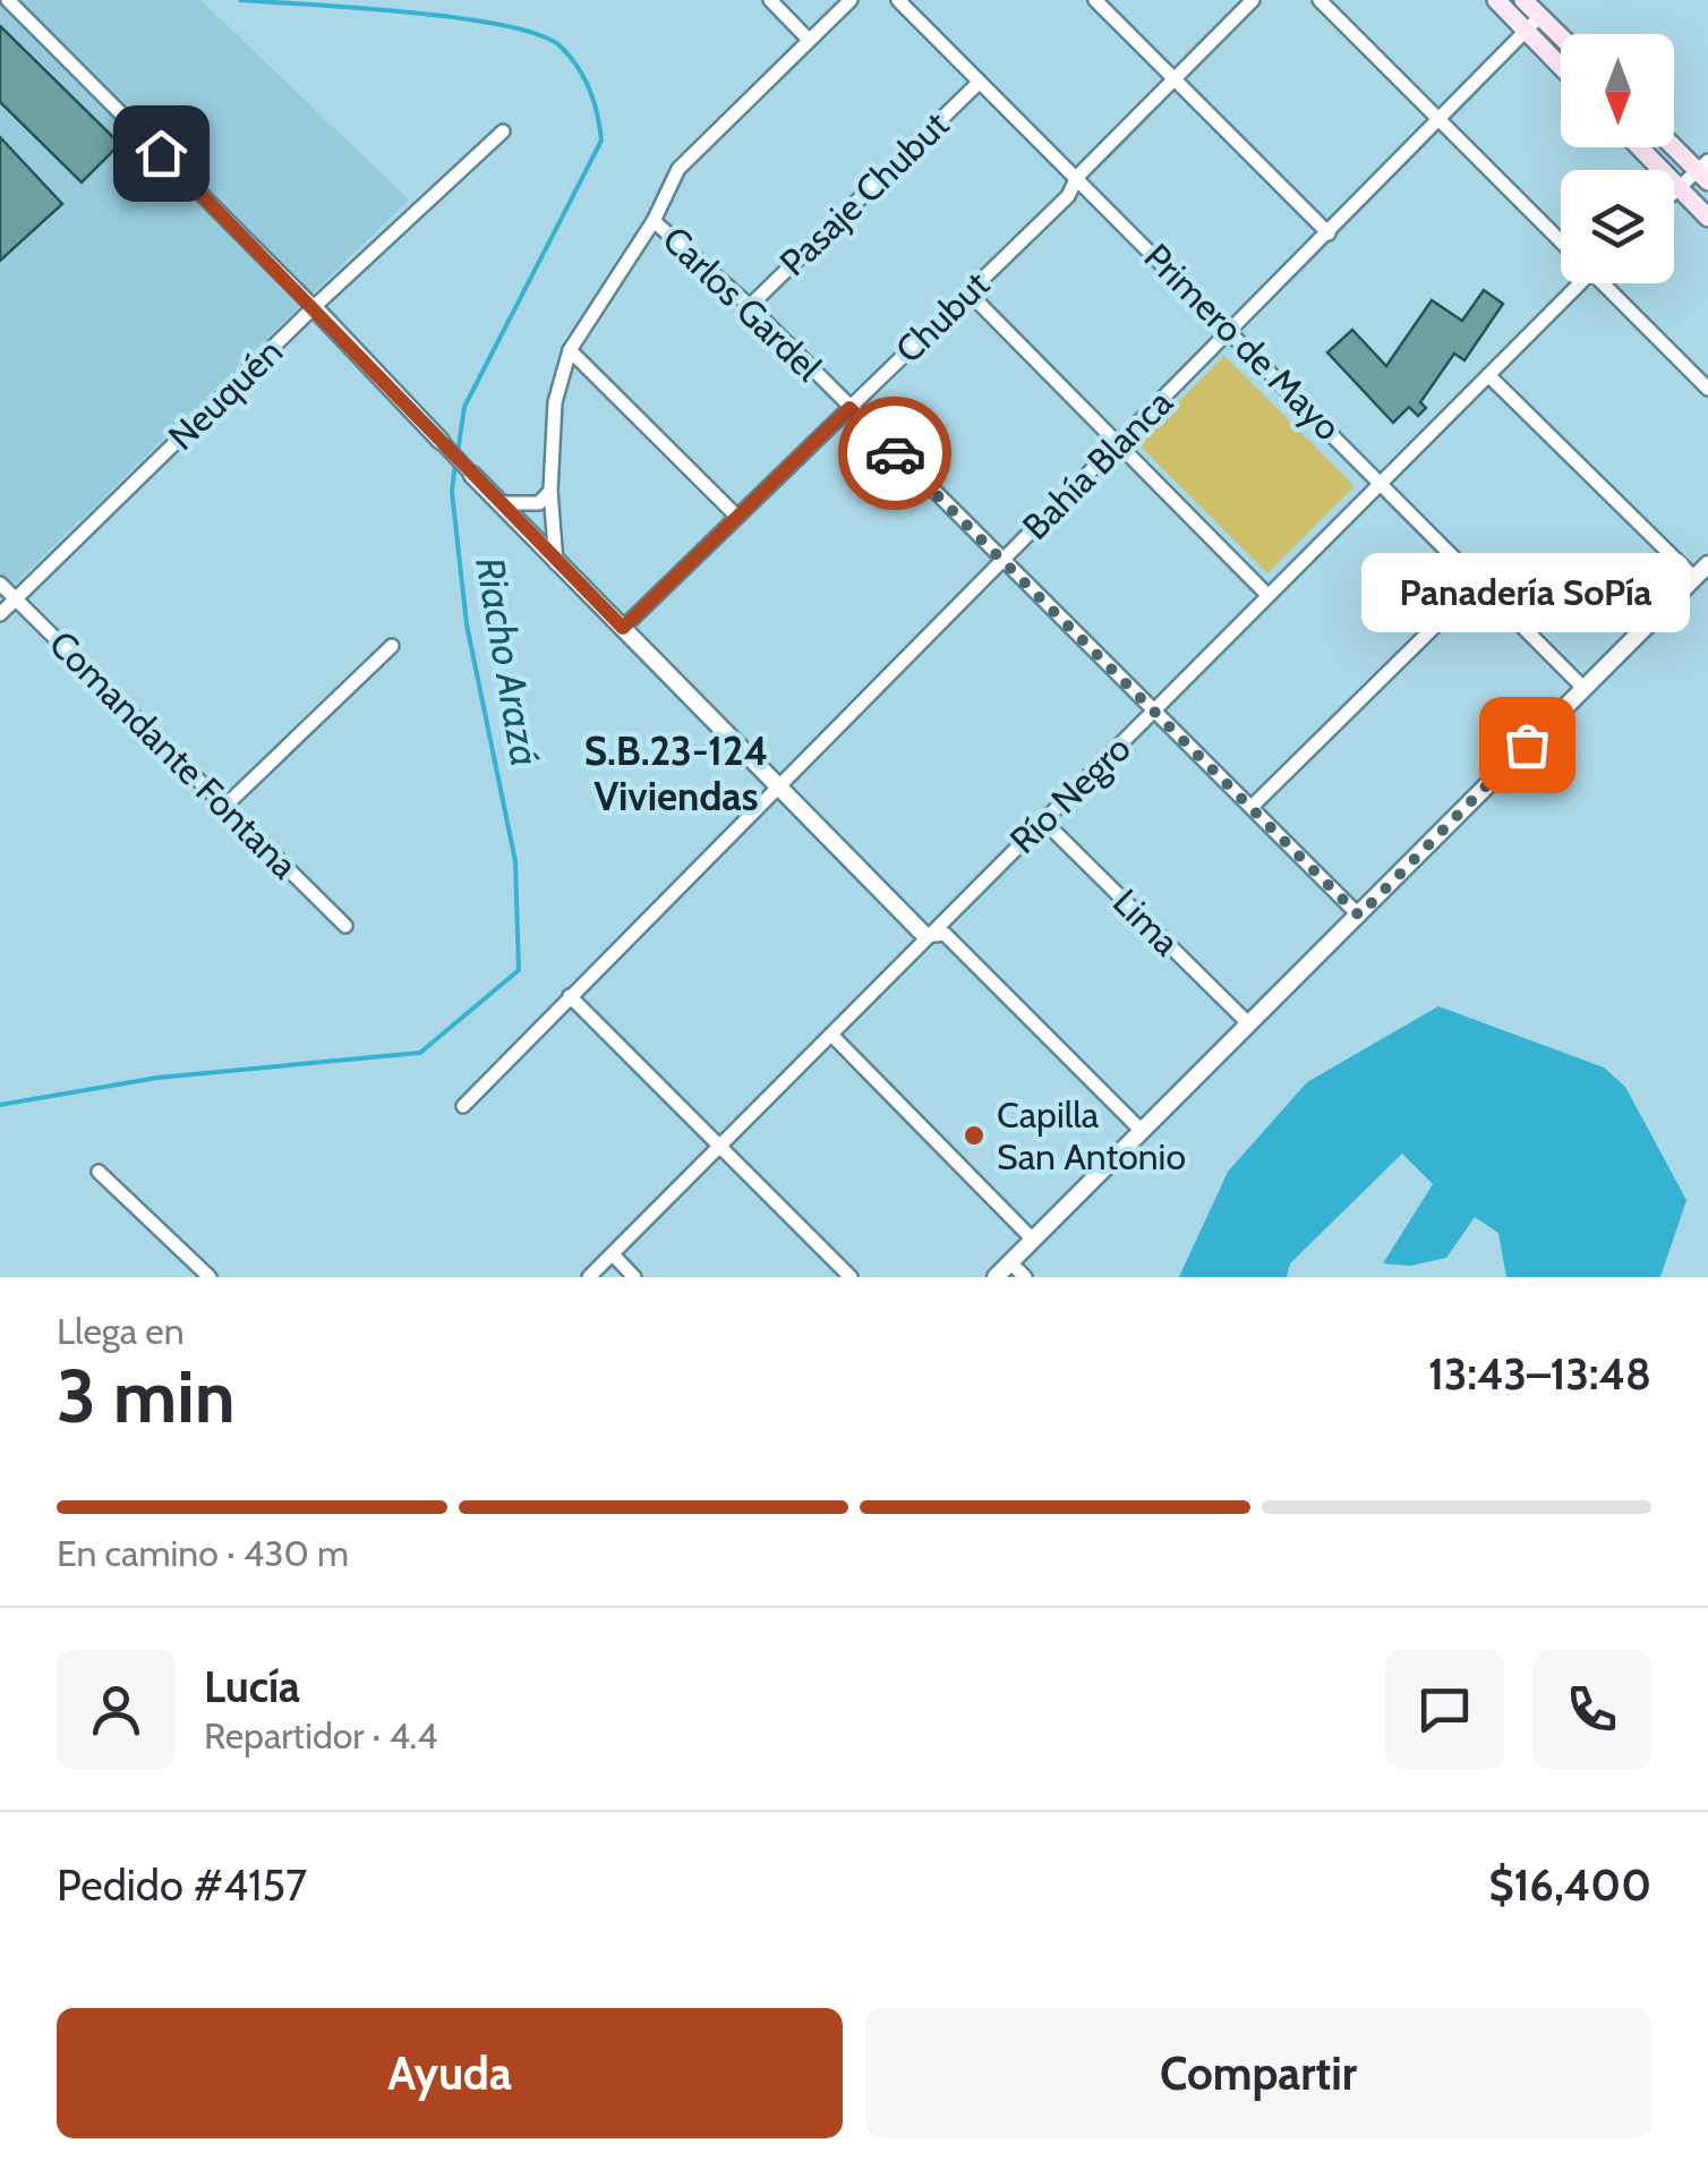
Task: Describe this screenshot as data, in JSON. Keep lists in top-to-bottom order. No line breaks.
{"streets":{"street":["Pasaje Chubut","Carlos Gardel","Chubut","Primero de Mayo","Neuquén","Bahía Blanca","Comandante Fontana","Río Negro","Lima"]},"crossings":[["Pasaje Chubut","Carlos Gardel"],["Pasaje Chubut","Primero de Mayo"],["Carlos Gardel","Chubut"],["Carlos Gardel","Bahía Blanca"],["Carlos Gardel","Río Negro"],["Chubut","Primero de Mayo"],["Primero de Mayo","Bahía Blanca"],["Primero de Mayo","Río Negro"],["Neuquén","Comandante Fontana"],["Río Negro","Lima"]],"districts":["S.B.23-124 Viviendas"],"water":["Riacho Arazá"],"places":["Panadería SoPía","Capilla San Antonio"],"north":"bottom","page":{"bubble":"Panadería SoPía","heading":["3 min","Llega en","13:43–13:48"],"panel":["Lucía","Repartidor · 4.4","Pedido #4157","$16,400"],"bar":"En camino · 430 m","buttons":["Ayuda","Compartir"]}}
